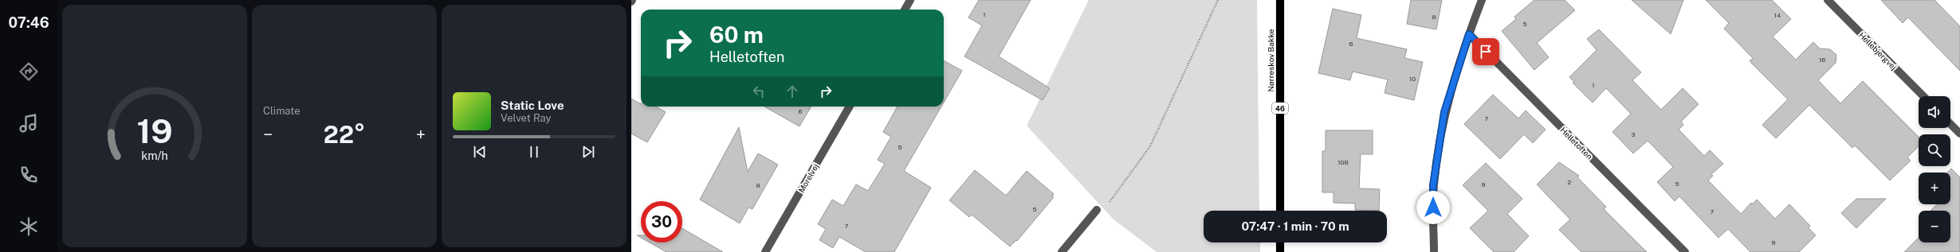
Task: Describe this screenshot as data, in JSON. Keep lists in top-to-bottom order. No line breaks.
{"streets":{"main road":["Nørreskov Bakke","46"],"street":["Hellebjergvej","Helletoften","Morelvej"]},"house_numbers":["1","14","8","5","6","16","10","1","6","7","3","5","10B","2","5","9","8","5","7","7","9"],"page":{"tabs":"07:46","tile":"Climate","turn":["60 m","Helletoften"],"song":["Static Love","Velvet Ray"],"map_buttons":["+","−"],"heat":["−","22°","+"],"limit":"30","trip":"07:47 · 1 min · 70 m","gauge":["19","km/h"]}}
